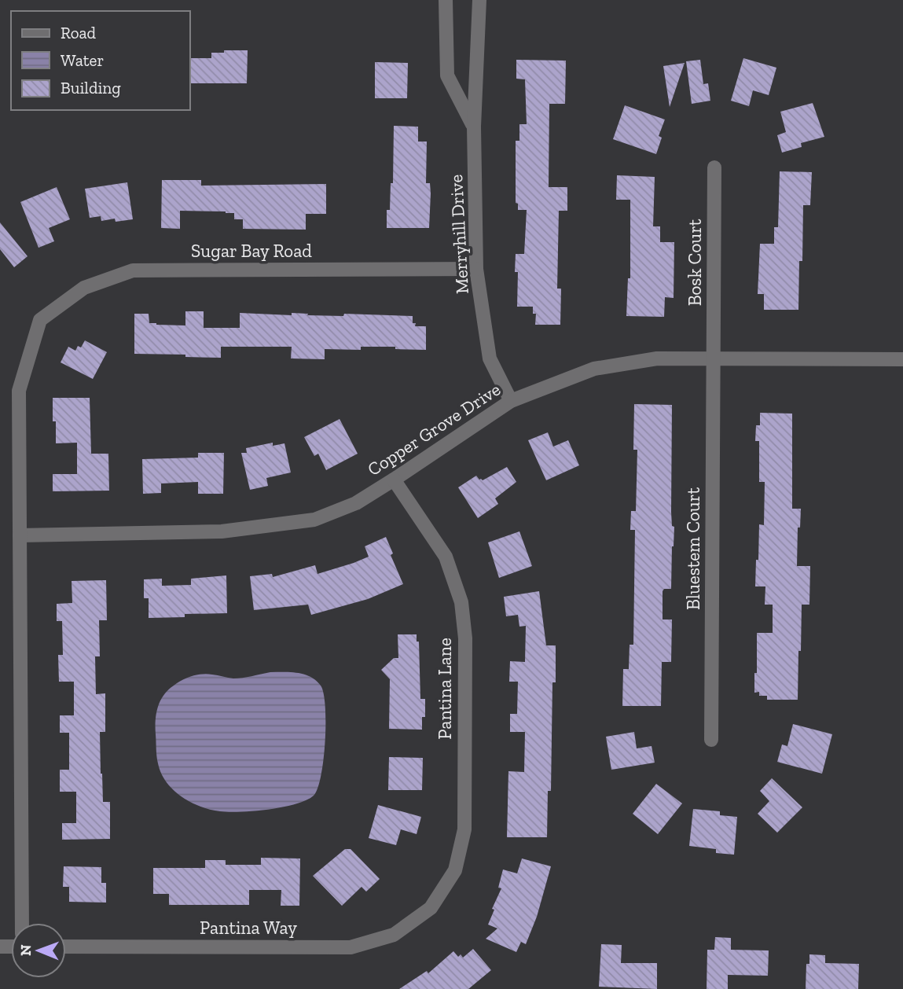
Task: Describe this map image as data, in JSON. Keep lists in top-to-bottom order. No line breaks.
{"streets":{"street":["Merryhill Drive","Sugar Bay Road","Bosk Court","Copper Grove Drive","Bluestem Court","Pantina Lane","Pantina Way"]},"crossings":[["Merryhill Drive","Sugar Bay Road"],["Merryhill Drive","Copper Grove Drive"],["Sugar Bay Road","Copper Grove Drive"],["Bosk Court","Copper Grove Drive"],["Bosk Court","Bluestem Court"],["Copper Grove Drive","Bluestem Court"],["Copper Grove Drive","Pantina Lane"],["Pantina Lane","Pantina Way"]],"legend":["Road","Water","Building"],"north":"left"}
